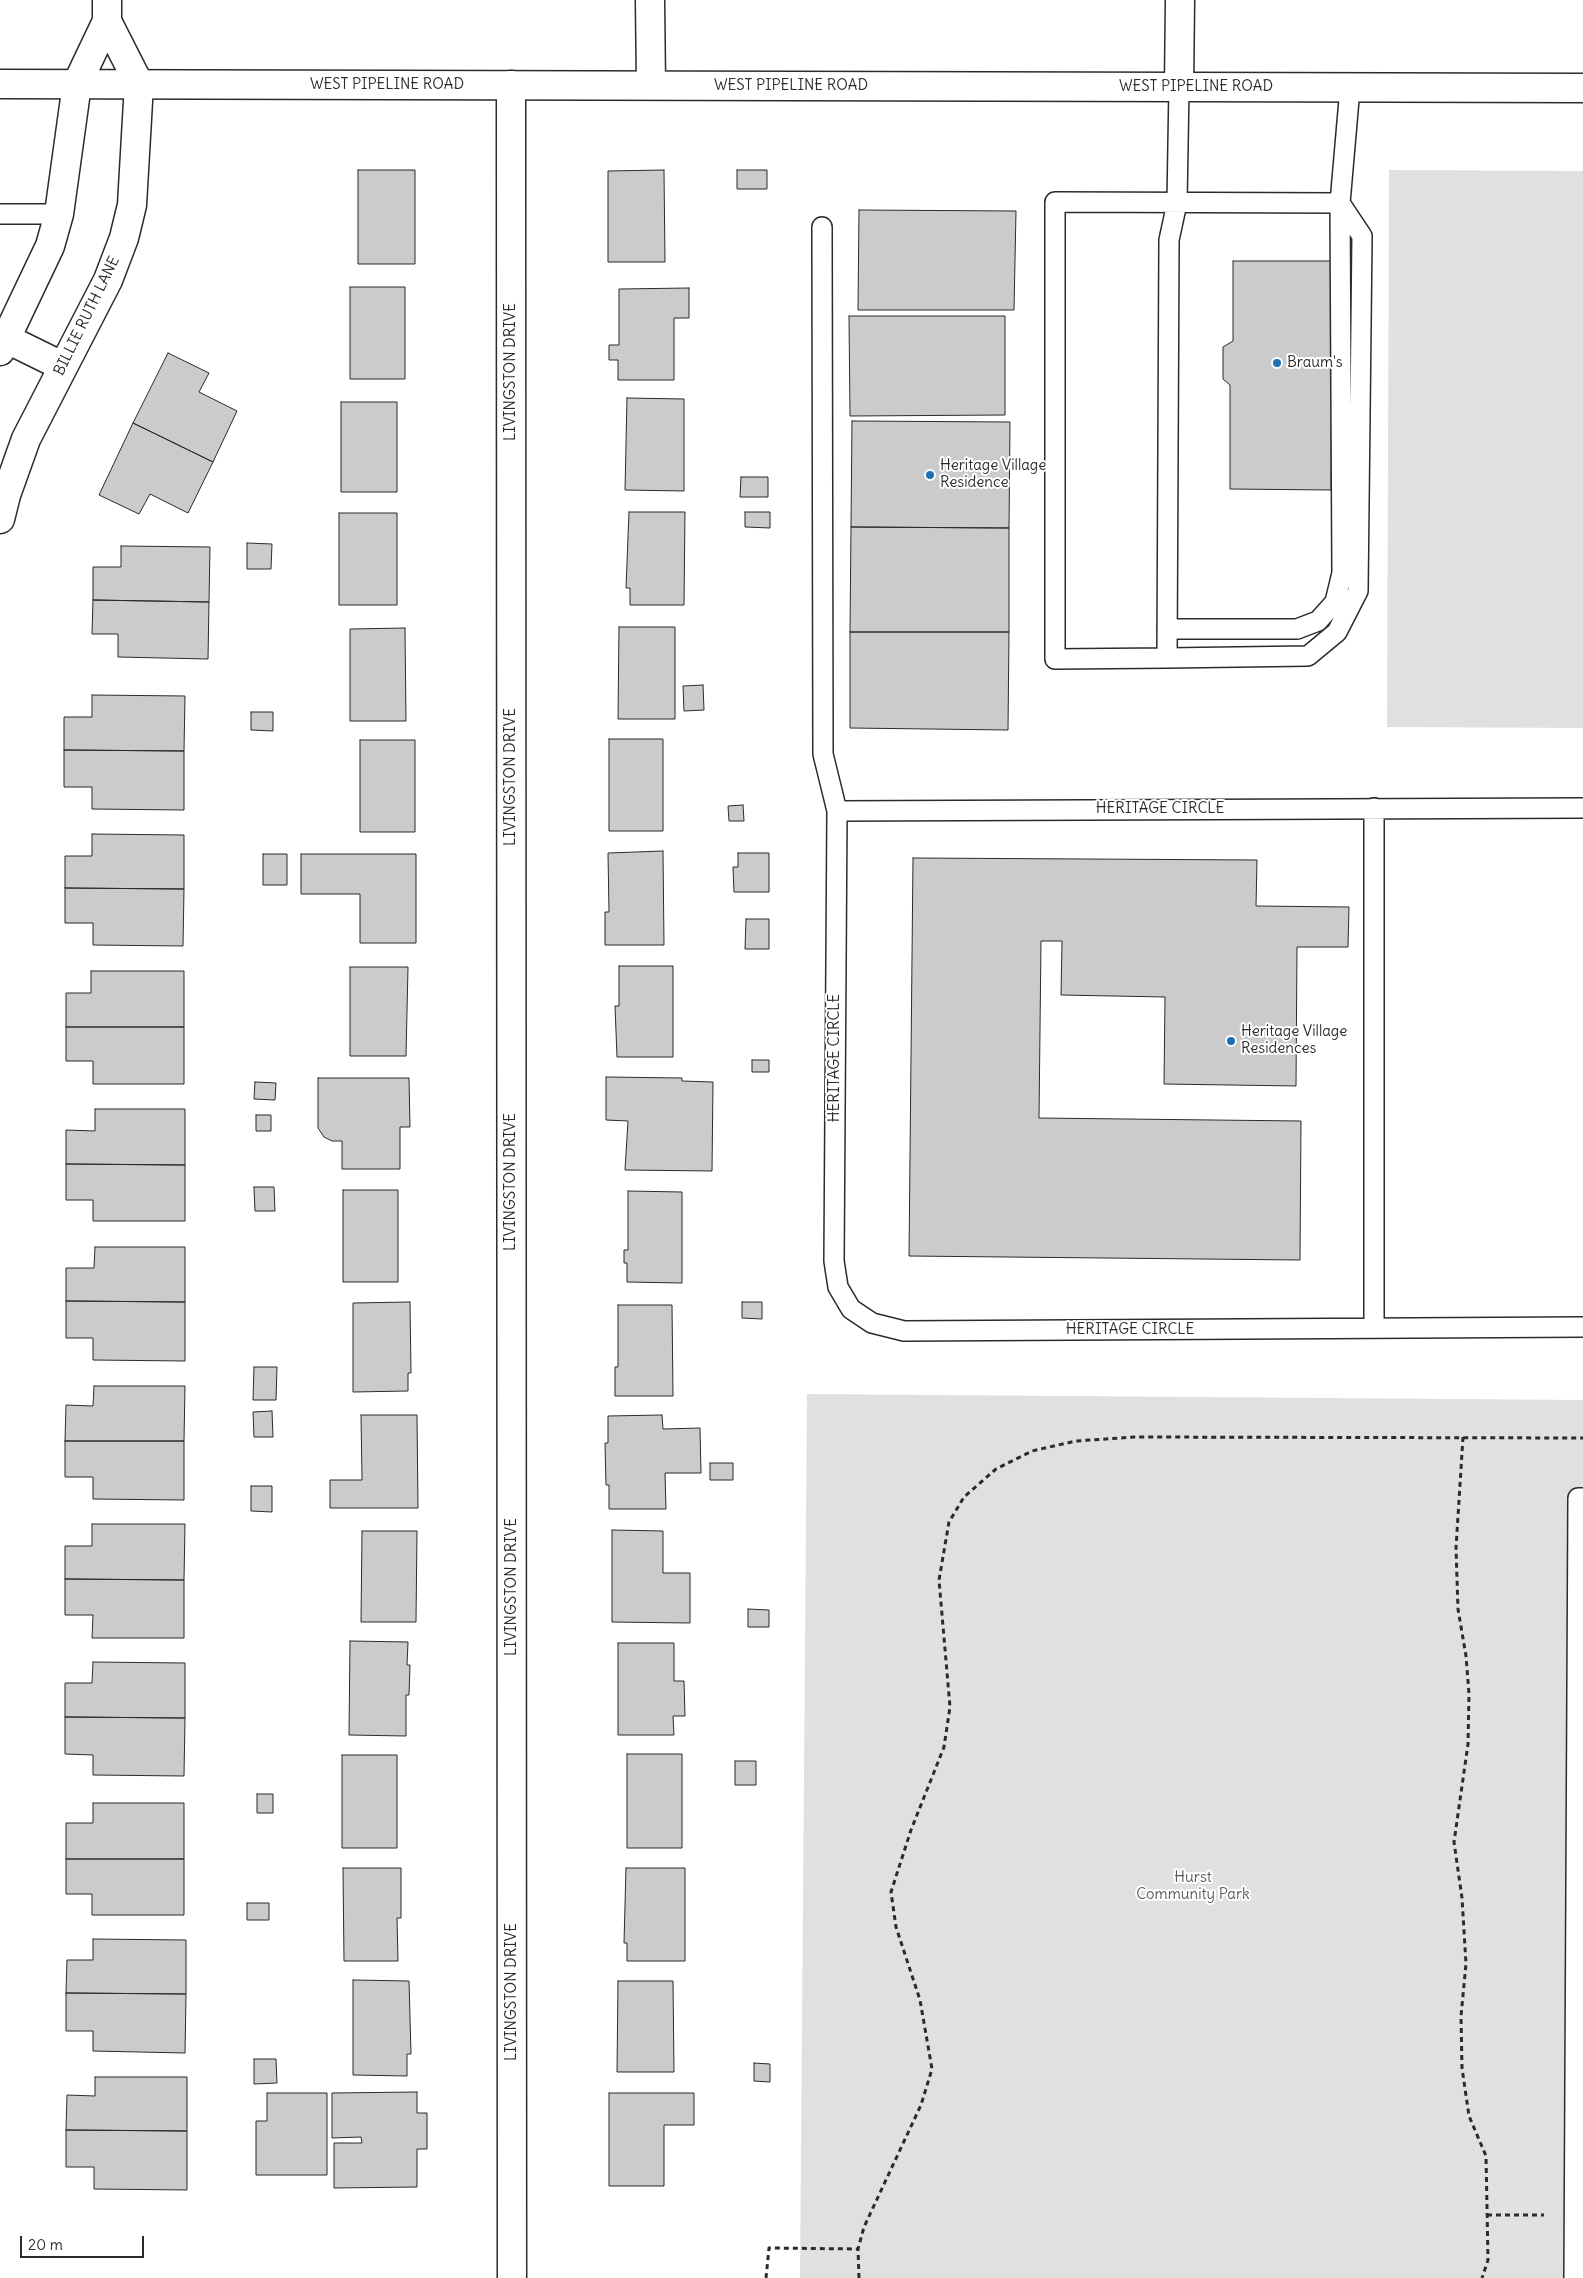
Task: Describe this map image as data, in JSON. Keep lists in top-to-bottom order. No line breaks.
{"streets":{"street":["WEST PIPELINE ROAD","BILLIE RUTH LANE","LIVINGSTON DRIVE"],"lane":["HERITAGE CIRCLE"]},"crossings":[["WEST PIPELINE ROAD","BILLIE RUTH LANE"],["WEST PIPELINE ROAD","LIVINGSTON DRIVE"]],"parks":["Hurst Community Park"],"places":["Braum's","Heritage Village Residence","Heritage Village Residences"],"scale_bar":"20 m"}
